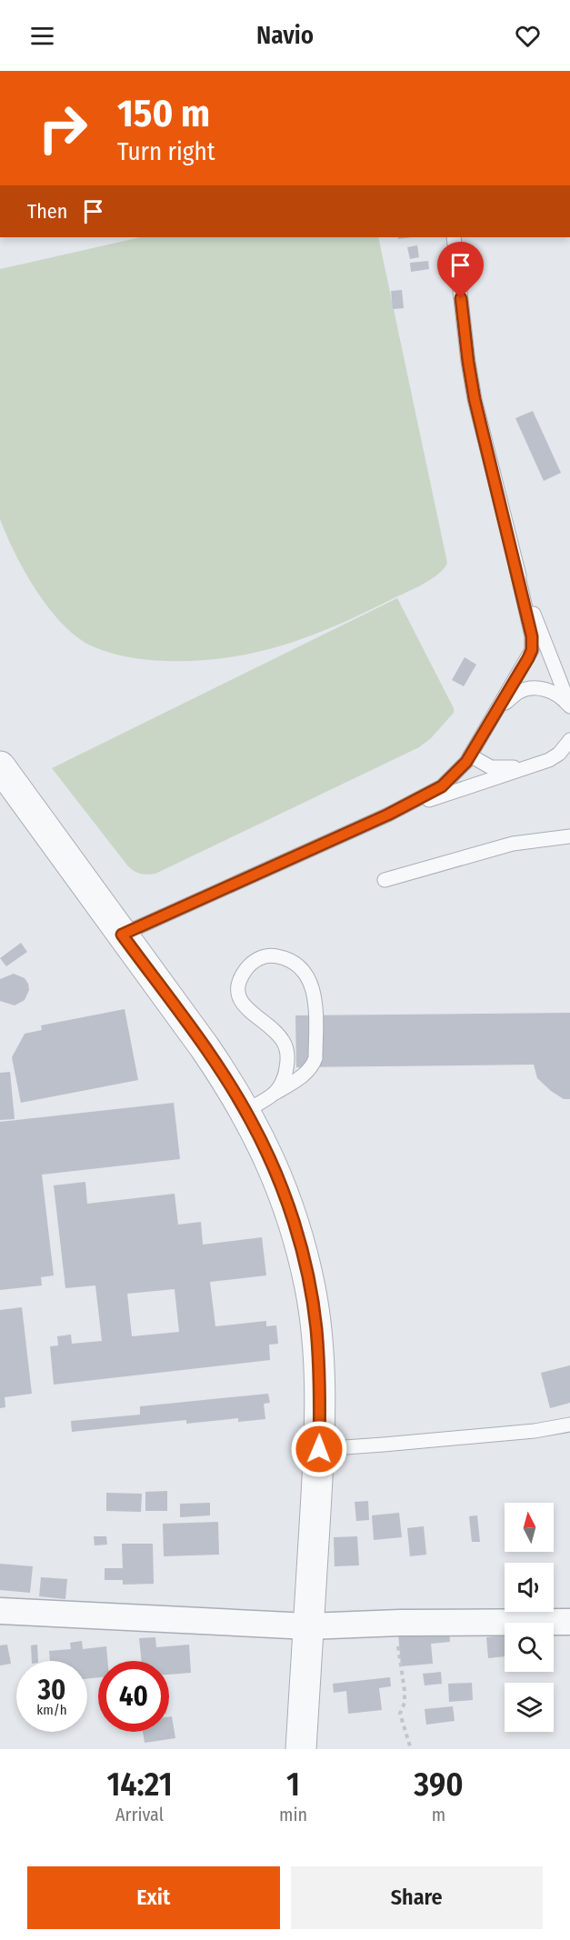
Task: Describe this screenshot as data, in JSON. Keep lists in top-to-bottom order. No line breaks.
{"north":"top","page":{"header":"Navio","turn":["150 m","Turn right"],"then":"Then","speed":"30 km/h","limit":"40","eta":["14:21","Arrival","1","min","390","m"],"buttons":["Exit","Share"]}}
